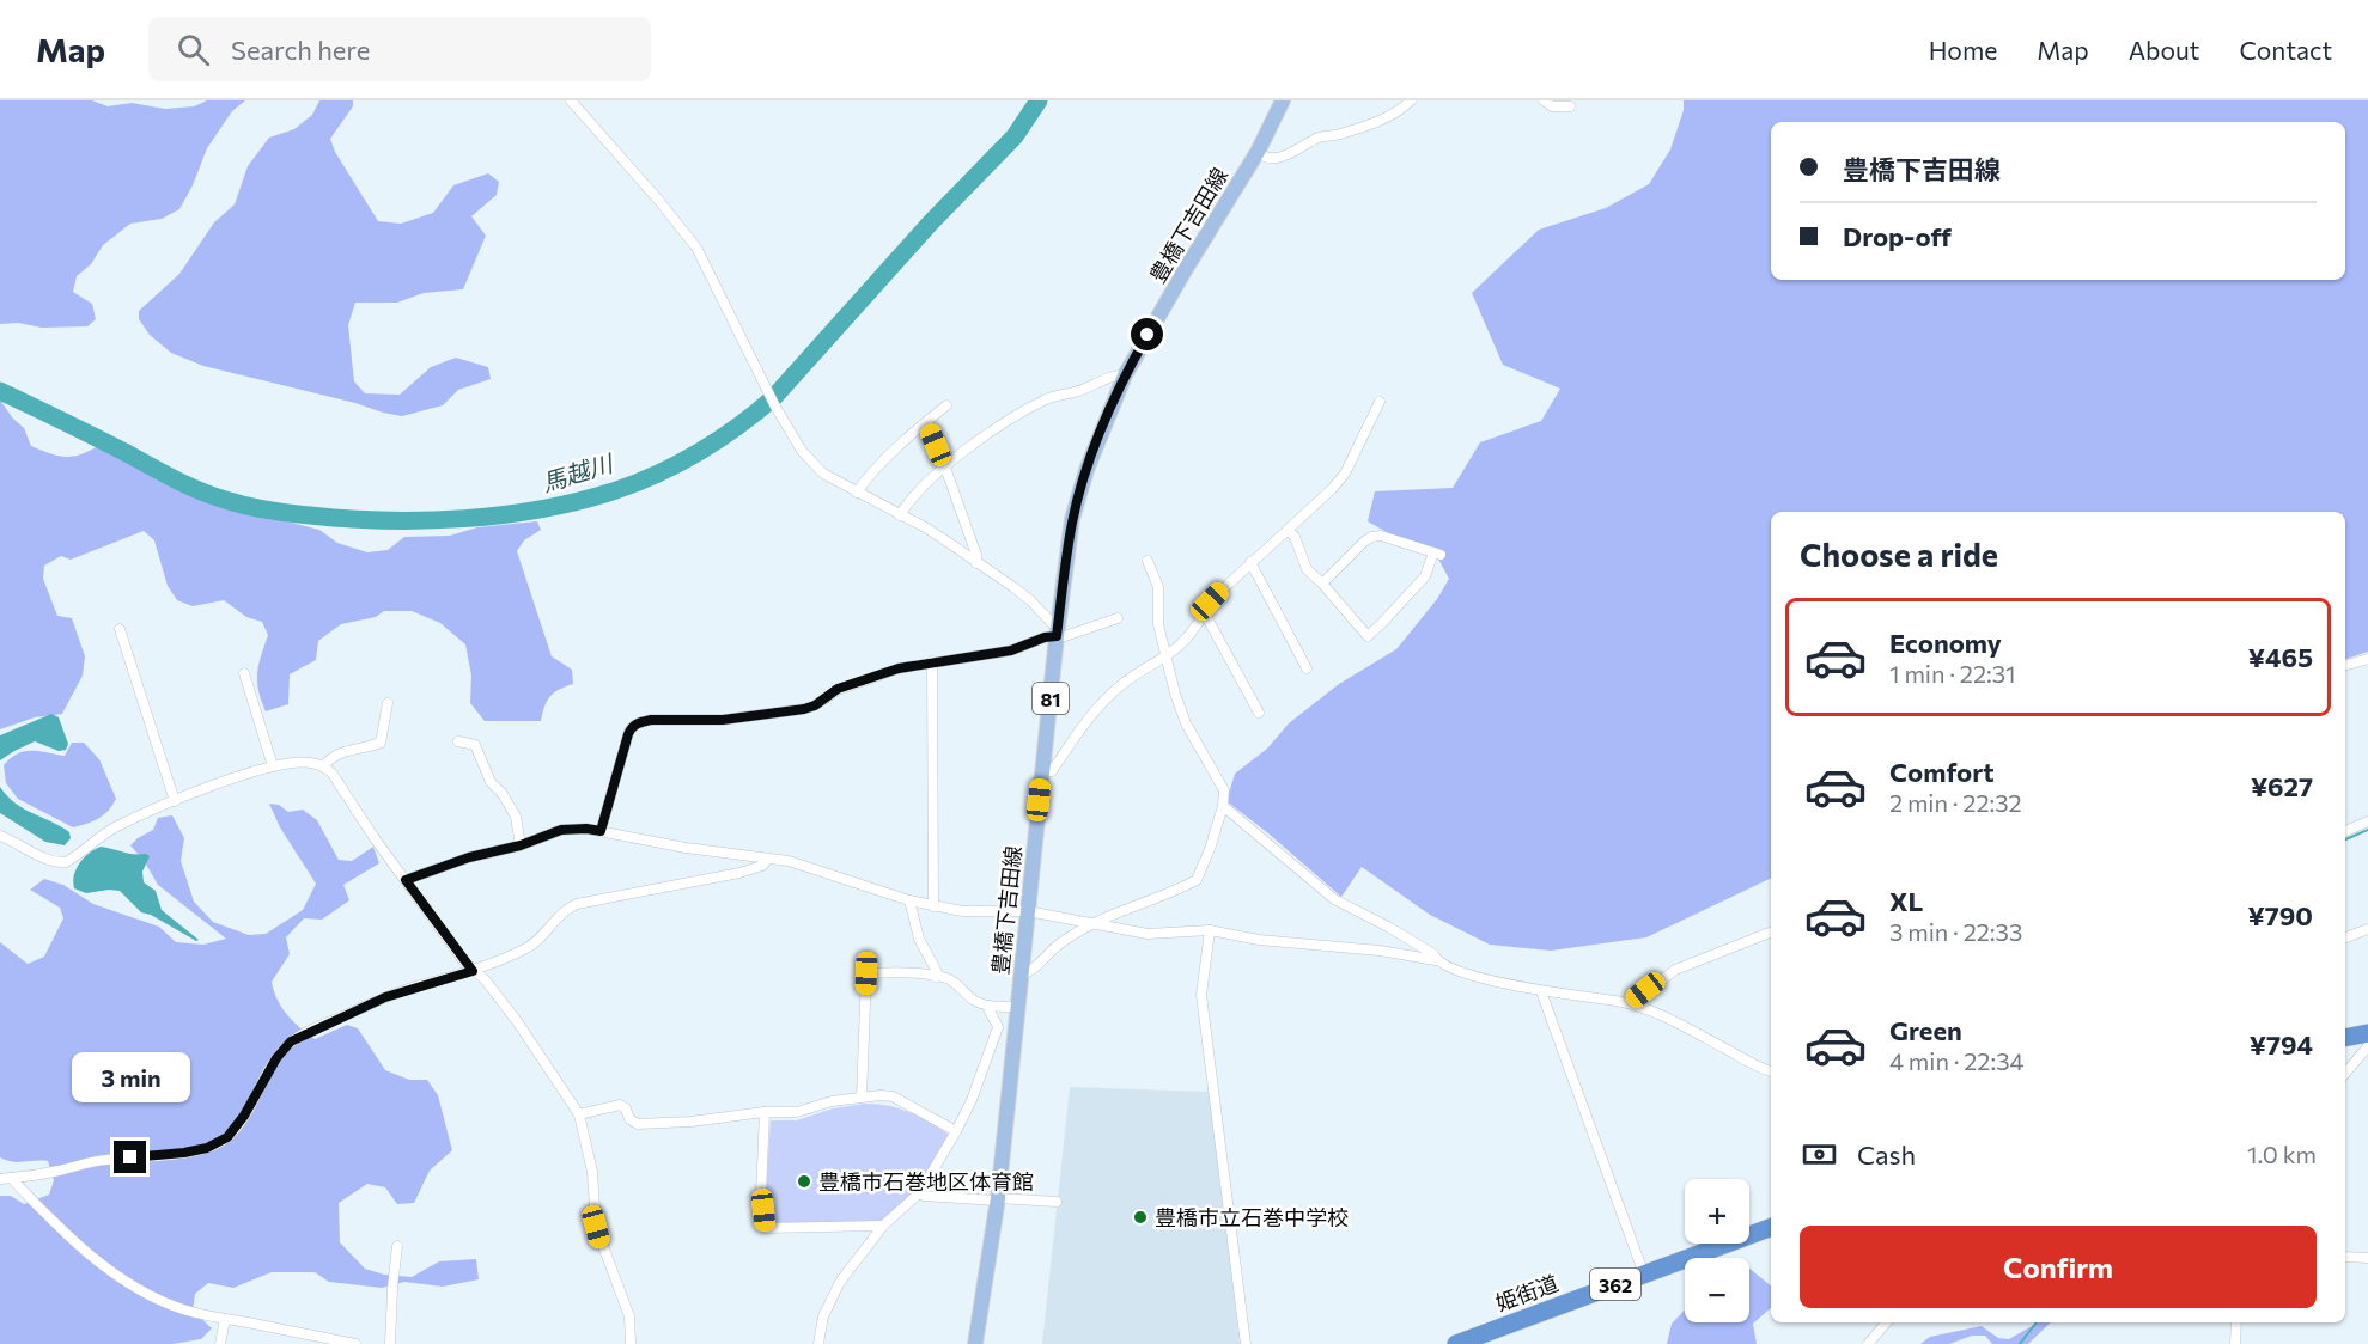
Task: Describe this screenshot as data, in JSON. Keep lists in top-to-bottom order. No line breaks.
{"streets":{"highway":["362","姫街道"],"main road":["豊橋下吉田線","81"]},"water":["馬越川"],"places":["豊橋市石巻地区体育館","豊橋市立石巻中学校"],"page":{"header":"Map","search":"Search here","nav":["Home","Map","About","Contact"],"banner":["豊橋下吉田線","Drop-off"],"heading":"Choose a ride","list":[{"name":"Economy","note":"1 min · 22:31","value":"¥465"},{"name":"Comfort","note":"2 min · 22:32","value":"¥627"},{"name":"XL","note":"3 min · 22:33","value":"¥790"},{"name":"Green","note":"4 min · 22:34","value":"¥794"}],"bubble":"3 min","pay":["Cash","1.0 km"],"map_buttons":["+","−"],"buttons":"Confirm"}}
